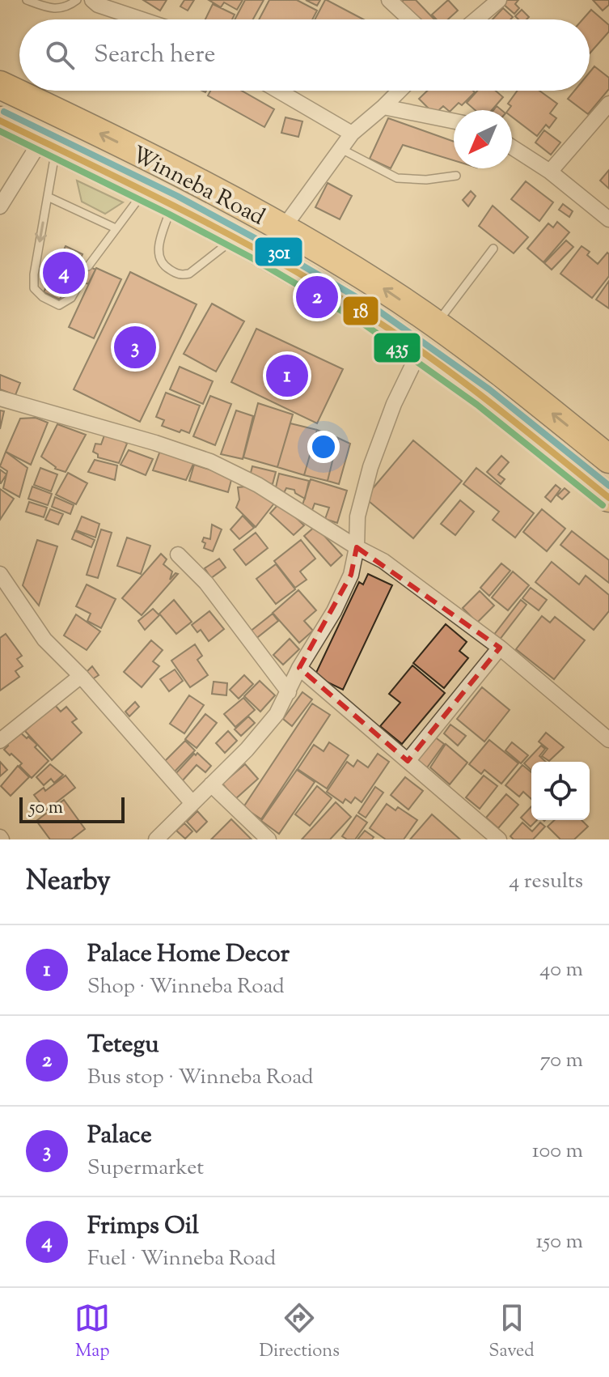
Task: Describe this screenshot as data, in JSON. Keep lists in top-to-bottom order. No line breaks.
{"streets":{"highway":["Winneba Road"]},"lines":["transit line 301","transit line 18","transit line 435"],"scale_bar":"50 m","north":"bottom left","page":{"search":"Search here","pins":["4","2","3","1"],"scale":"50 m","heading":["Nearby","4 results"],"list":[{"mark":"1","name":"Palace Home Decor","note":"Shop · Winneba Road","value":"40 m"},{"mark":"2","name":"Tetegu","note":"Bus stop · Winneba Road","value":"70 m"},{"mark":"3","name":"Palace","note":"Supermarket","value":"100 m"},{"mark":"4","name":"Frimps Oil","note":"Fuel · Winneba Road","value":"150 m"}],"nav":["Map","Directions","Saved"]}}
